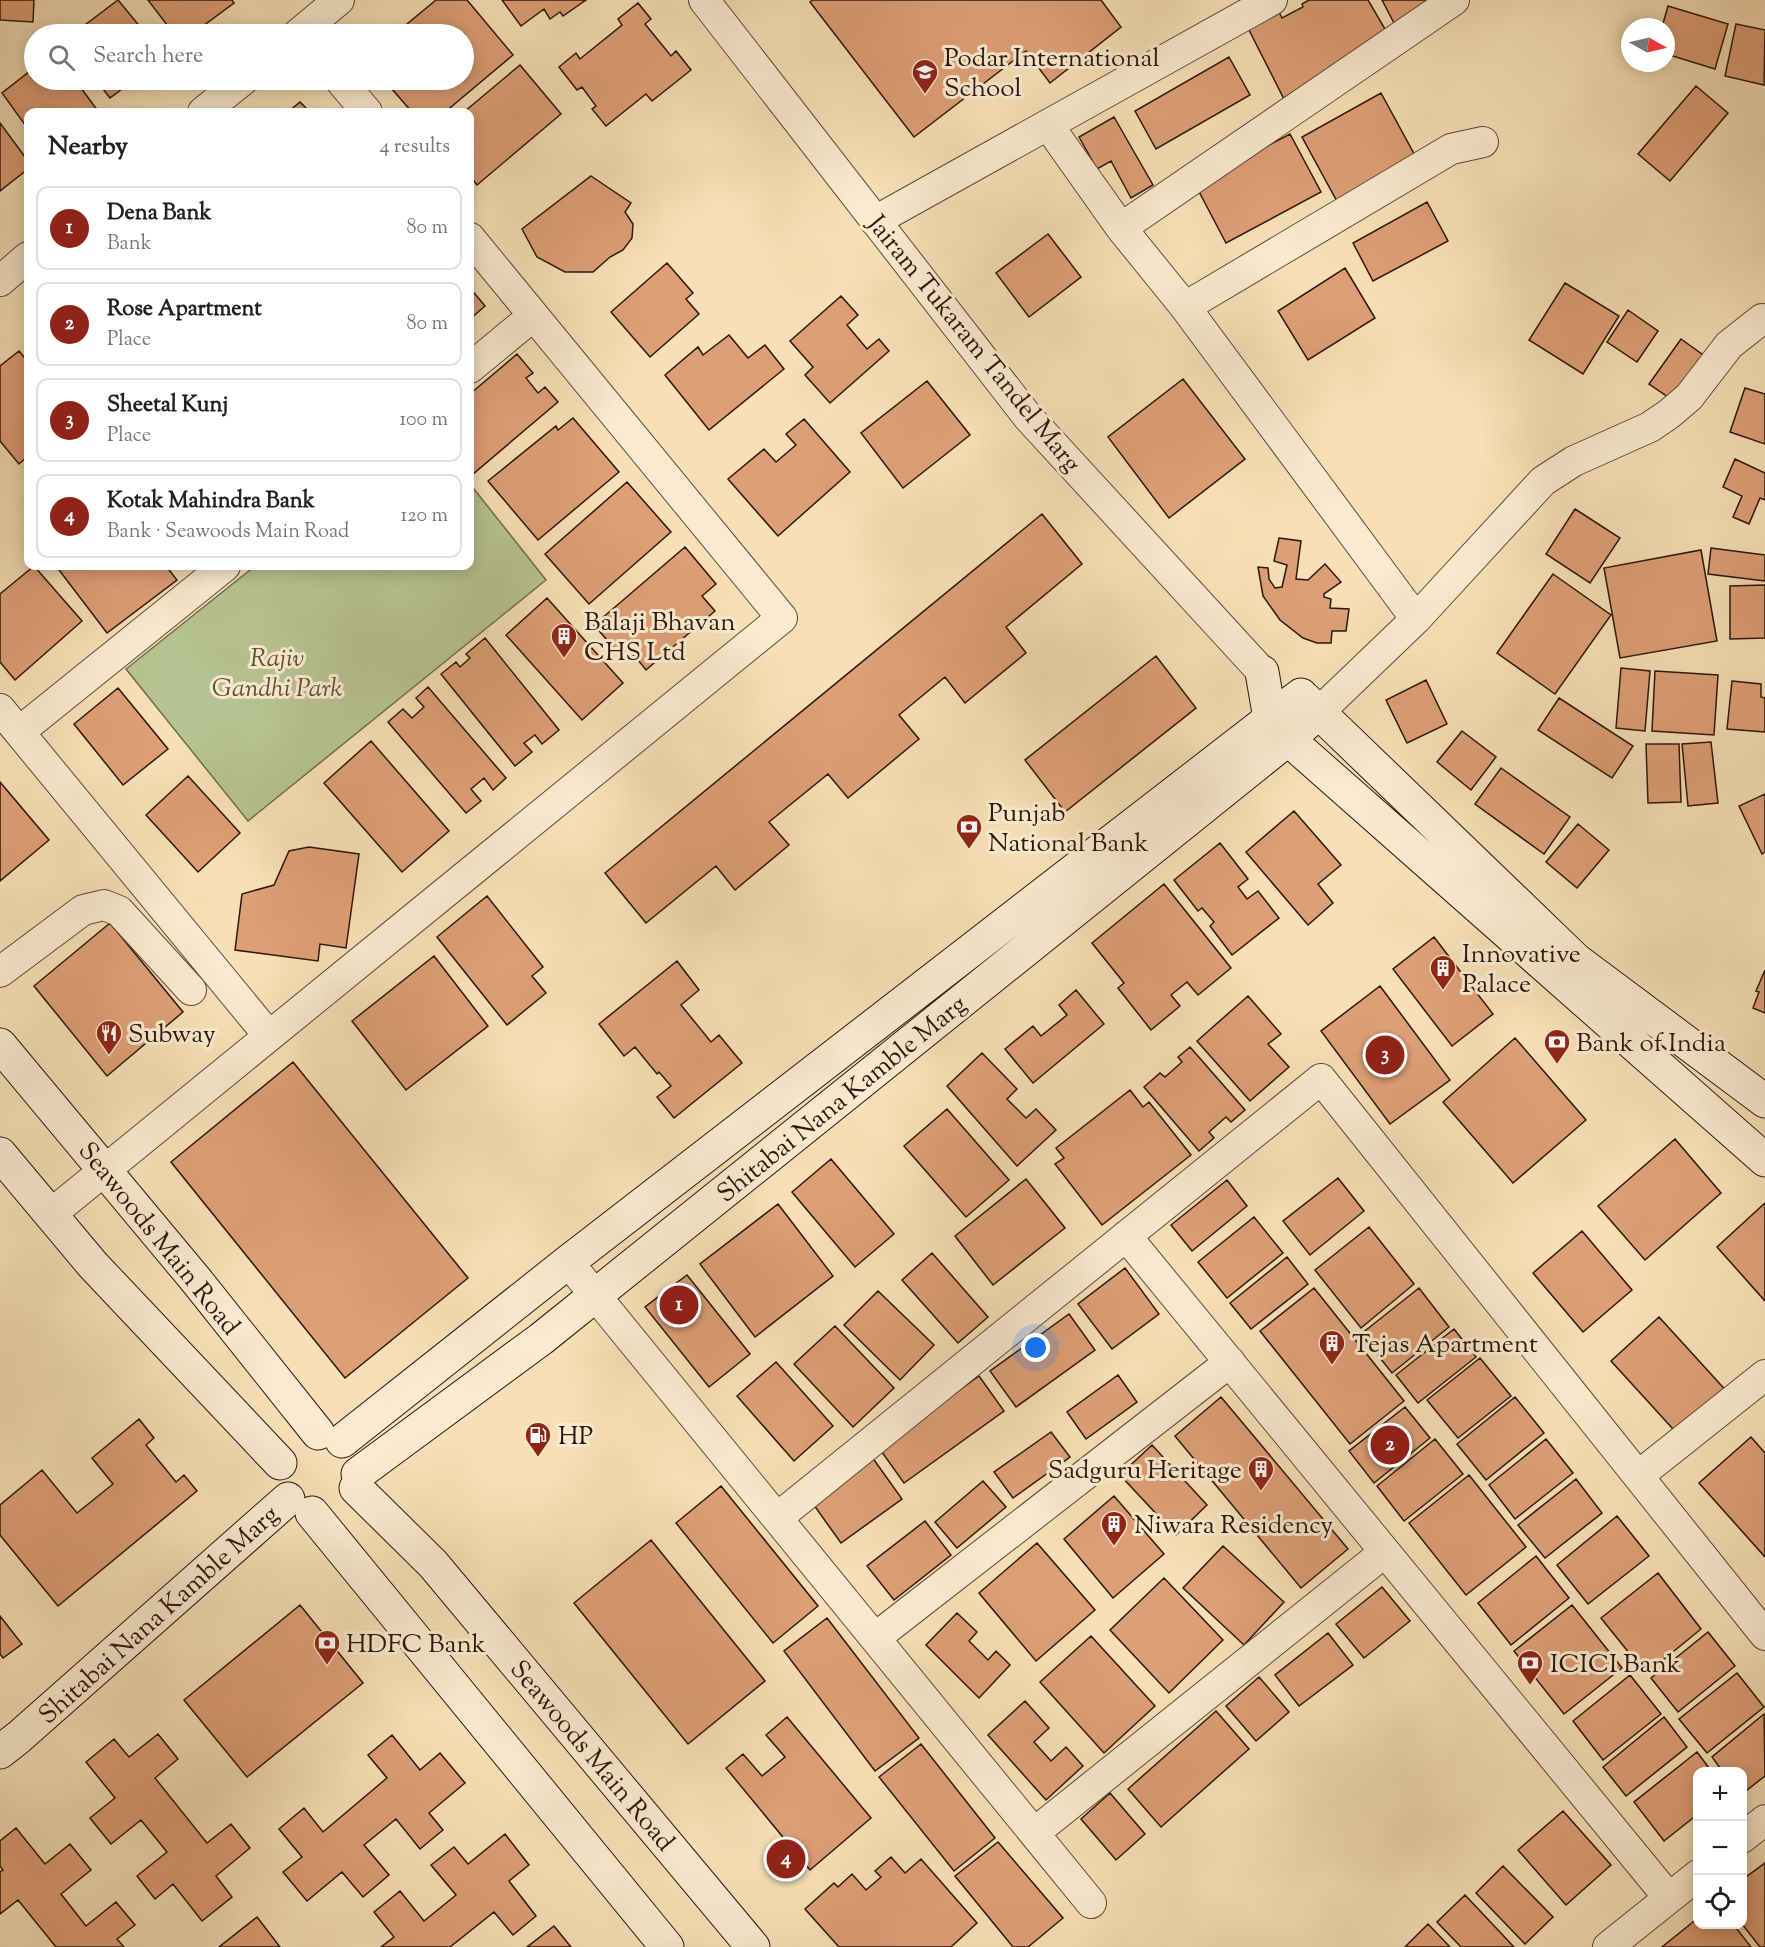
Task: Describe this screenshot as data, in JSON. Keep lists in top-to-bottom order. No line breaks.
{"streets":{"street":["Jairam Tukaram Tandel Marg","Shitabai Nana Kamble Marg","Seawoods Main Road"]},"crossings":[["Jairam Tukaram Tandel Marg","Shitabai Nana Kamble Marg"],["Shitabai Nana Kamble Marg","Seawoods Main Road"]],"parks":["Rajiv Gandhi Park"],"places":{"school or university":["Podar International School"],"building":["Balaji Bhavan CHS Ltd","Innovative Palace","Tejas Apartment","Sadguru Heritage","Niwara Residency"],"bank":["Punjab National Bank","Bank of India","HDFC Bank","ICICI Bank"],"restaurant":["Subway"],"fuel station":["HP"]},"north":"right","page":{"search":"Search here","heading":["Nearby","4 results"],"list":[{"mark":"1","name":"Dena Bank","note":"Bank","value":"80 m"},{"mark":"2","name":"Rose Apartment","note":"Place","value":"80 m"},{"mark":"3","name":"Sheetal Kunj","note":"Place","value":"100 m"},{"mark":"4","name":"Kotak Mahindra Bank","note":"Bank · Seawoods Main Road","value":"120 m"}],"pins":["3","1","2","4"],"map_buttons":["+","−"]}}
